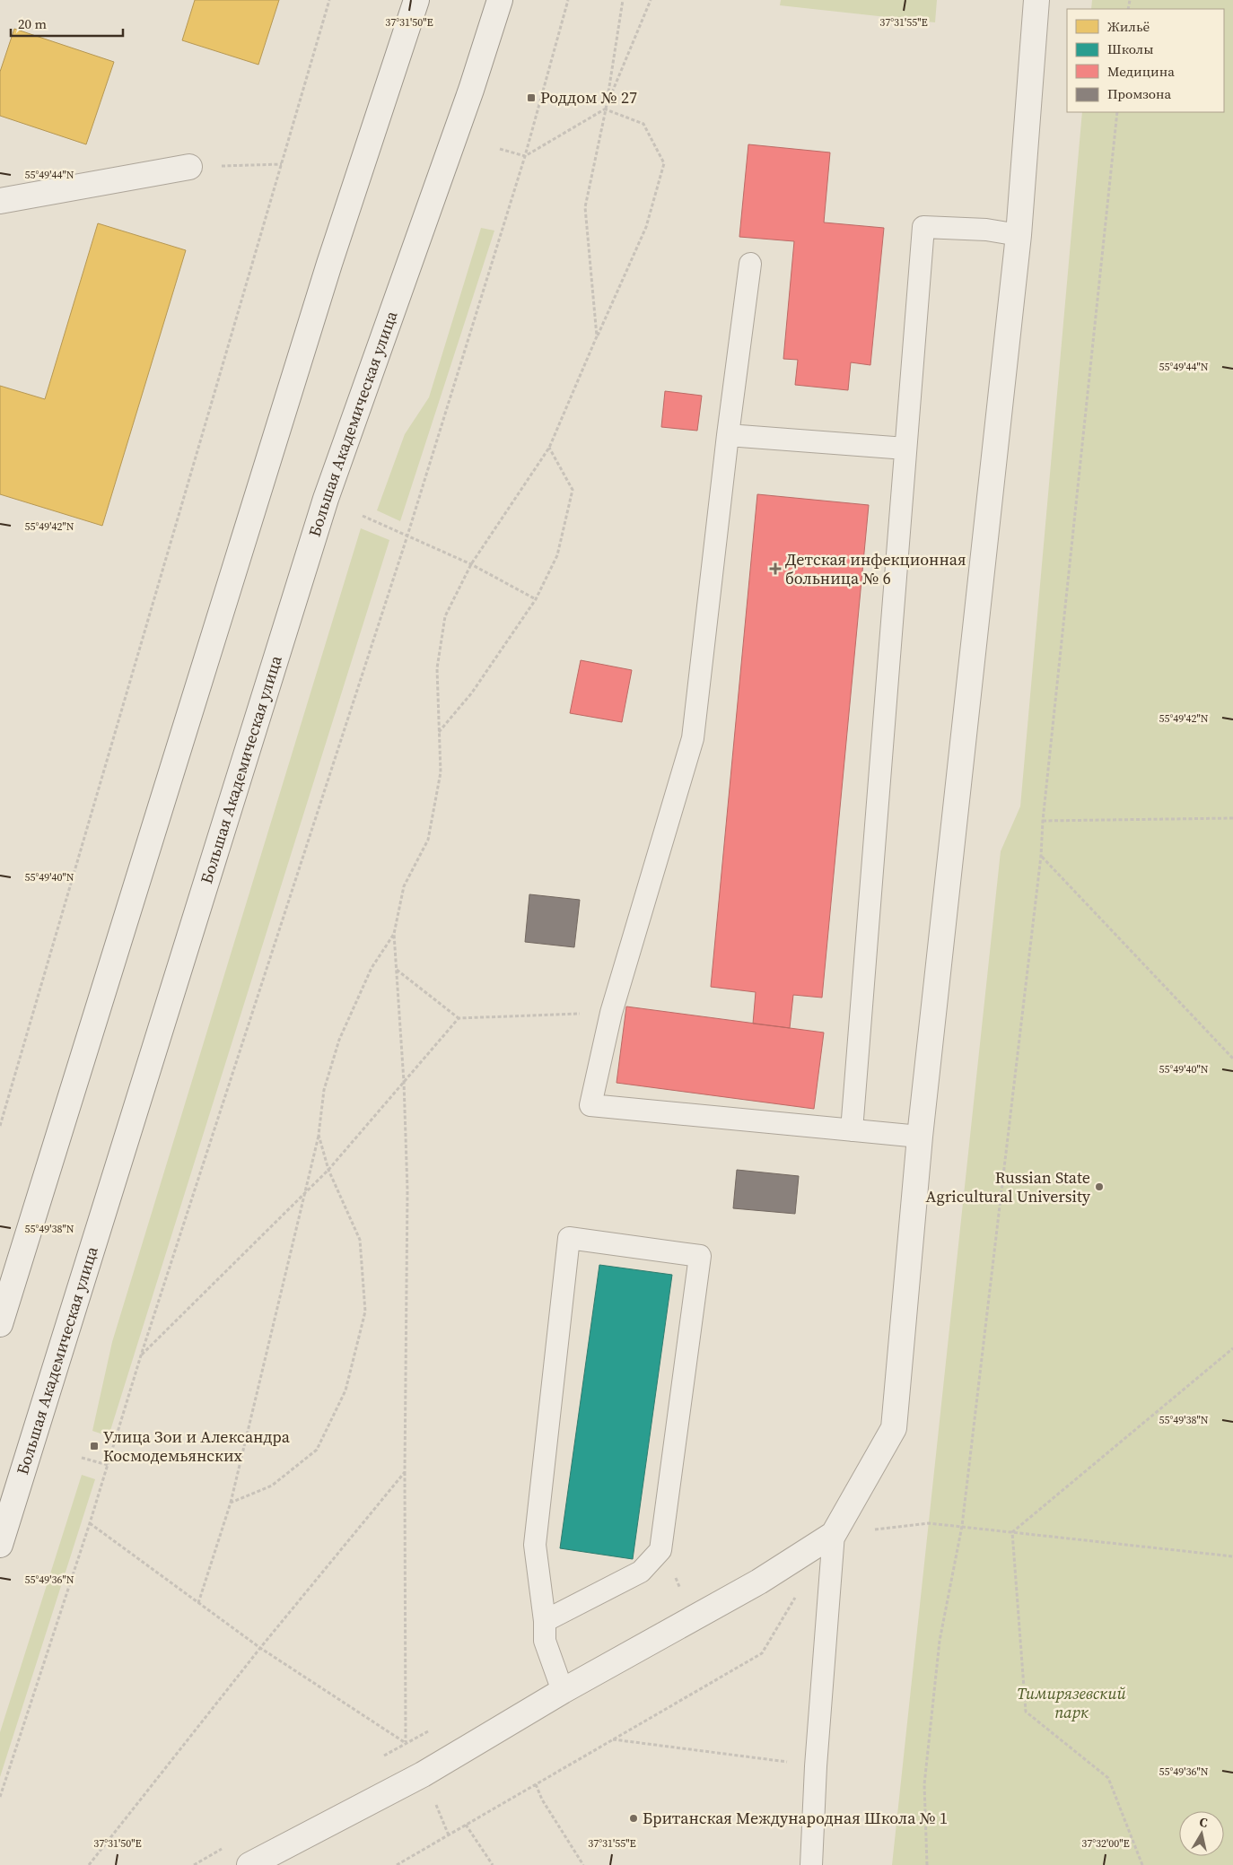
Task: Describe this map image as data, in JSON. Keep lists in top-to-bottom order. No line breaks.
{"streets":{"main road":["Большая Академическая улица"]},"parks":["Тимирязевский парк"],"places":{"transit":["Роддом № 27","Улица Зои и Александра Космодемьянских"],"health":["Детская инфекционная больница № 6"],"other":["Russian State Agricultural University","Британская Международная Школа № 1"]},"legend":["Жильё","Школы","Медицина","Промзона"],"scale_bar":"20 m","north":"top","coordinates":["37°31'50\"E","37°31'55\"E","55°49'44\"N","55°49'42\"N","55°49'40\"N","55°49'38\"N","55°49'36\"N","37°32'00\"E"]}
